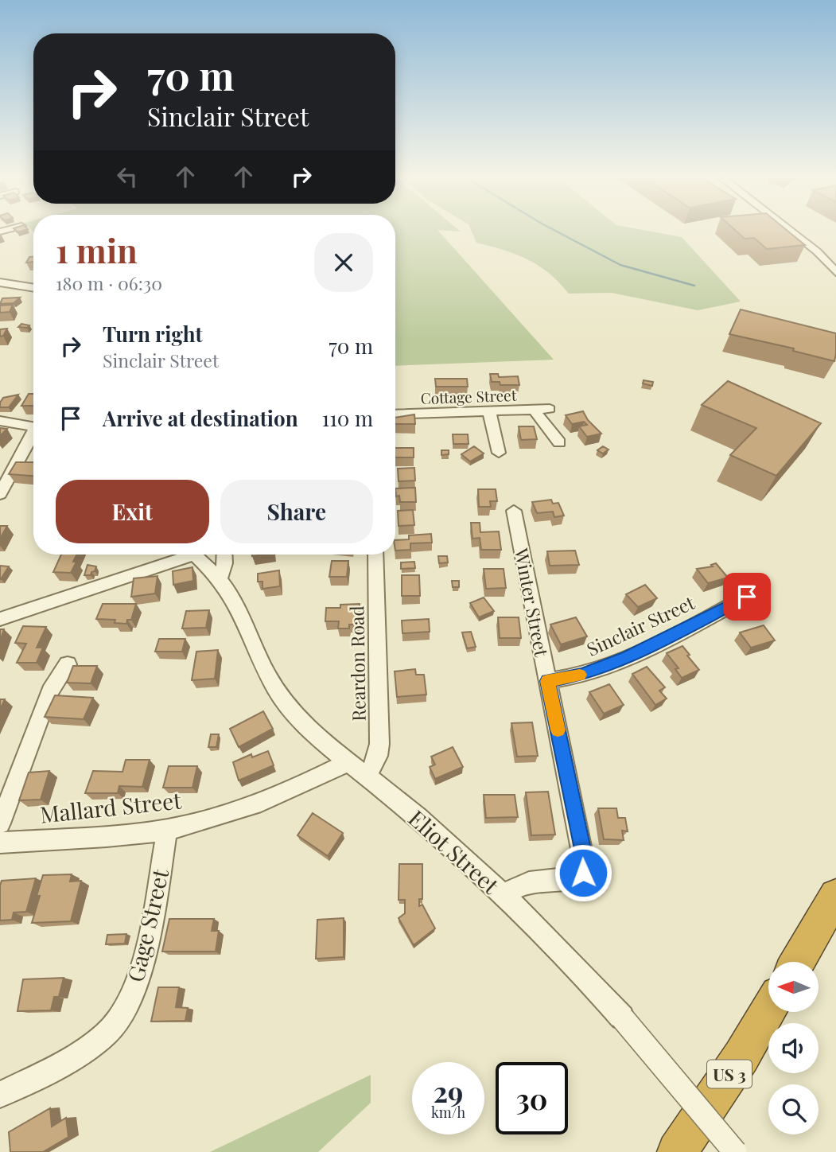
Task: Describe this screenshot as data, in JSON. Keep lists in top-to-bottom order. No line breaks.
{"streets":{"highway":["US 3"],"street":["Cottage Street","Winter Street","Sinclair Street","Reardon Road","Mallard Street","Eliot Street","Gage Street"]},"crossings":[["Winter Street","Sinclair Street"],["Winter Street","Eliot Street"],["Reardon Road","Eliot Street"],["Mallard Street","Eliot Street"],["Mallard Street","Gage Street"]],"north":"left","page":{"turn":["70 m","Sinclair Street"],"heading":["1 min","180 m · 06:30"],"list":[{"name":"Turn right","note":"Sinclair Street","value":"70 m"},{"name":"Arrive at destination","value":"110 m"}],"buttons":["Exit","Share"],"speed":"29 km/h","limit":"30"}}
